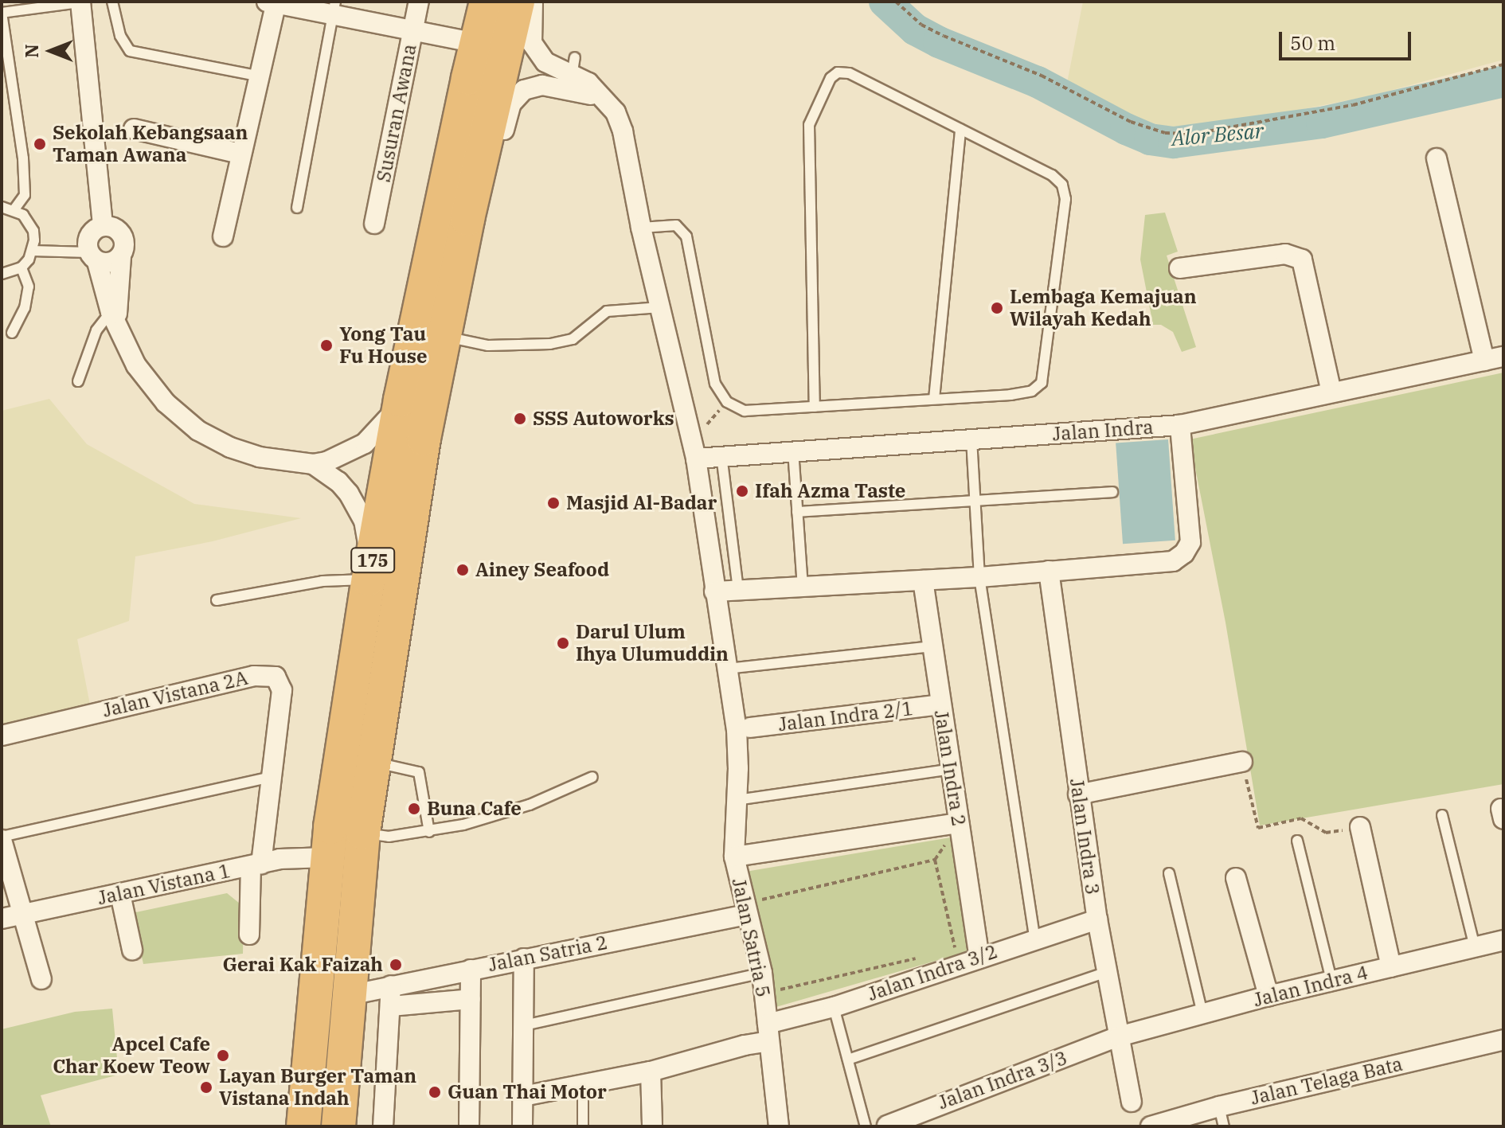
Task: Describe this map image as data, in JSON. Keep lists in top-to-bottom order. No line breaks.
{"streets":{"highway":["175"],"street":["Susuran Awana","Jalan Indra","Jalan Vistana 2A","Jalan Indra 2/1","Jalan Indra 2","Jalan Indra 3","Jalan Vistana 1","Jalan Satria 5","Jalan Satria 2","Jalan Indra 3/2","Jalan Indra 4","Jalan Indra 3/3","Jalan Telaga Bata"]},"crossings":[["Jalan Indra","Jalan Satria 5"],["175","Jalan Vistana 1"],["175","Jalan Satria 2"],["Jalan Vistana 2A","Jalan Vistana 1"],["Jalan Indra 2/1","Jalan Indra 2"],["Jalan Indra 2","Jalan Indra 3/2"],["Jalan Indra 3","Jalan Indra 3/2"],["Jalan Indra 3","Jalan Indra 4"],["Jalan Indra 3","Jalan Indra 3/3"],["Jalan Satria 5","Jalan Satria 2"],["Jalan Satria 5","Jalan Indra 3/2"],["Jalan Indra 4","Jalan Indra 3/3"]],"water":["Alor Besar"],"places":["Sekolah Kebangsaan Taman Awana","Lembaga Kemajuan Wilayah Kedah","Yong Tau Fu House","SSS Autoworks","Ifah Azma Taste","Masjid Al-Badar","Ainey Seafood","Darul Ulum Ihya Ulumuddin","Buna Cafe","Gerai Kak Faizah","Apcel Cafe Char Koew Teow","Layan Burger Taman Vistana Indah","Guan Thai Motor"],"scale_bar":"50 m","north":"left"}
